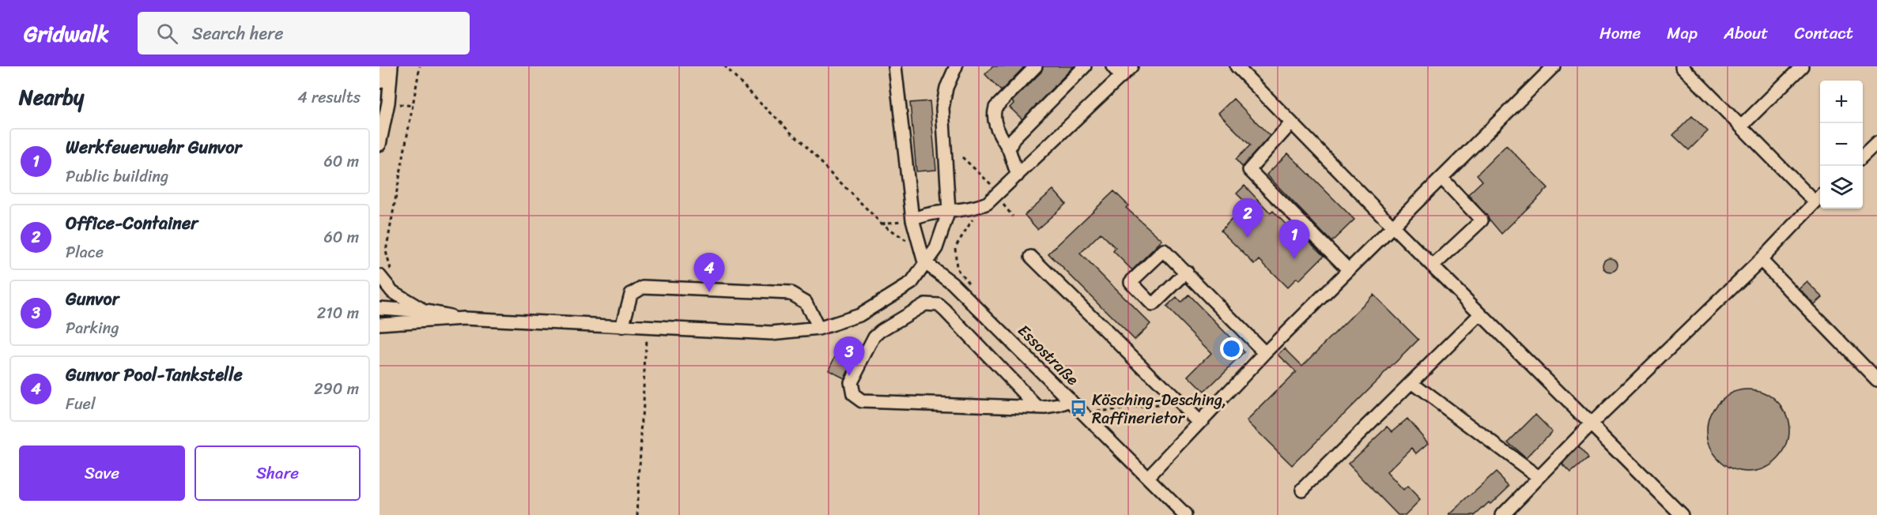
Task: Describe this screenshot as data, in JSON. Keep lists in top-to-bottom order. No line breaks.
{"streets":{"street":["Essostraße"]},"places":{"bus stop":["Kösching-Desching, Raffinerietor"]},"page":{"header":"Gridwalk","search":"Search here","nav":["Home","Map","About","Contact"],"heading":["Nearby","4 results"],"map_buttons":["+","−"],"list":[{"mark":"1","name":"Werkfeuerwehr Gunvor","note":"Public building","value":"60 m"},{"mark":"2","name":"Office-Container","note":"Place","value":"60 m"},{"mark":"3","name":"Gunvor","note":"Parking","value":"210 m"},{"mark":"4","name":"Gunvor Pool-Tankstelle","note":"Fuel","value":"290 m"}],"pins":["2","1","4","3"],"buttons":["Save","Share"]}}
